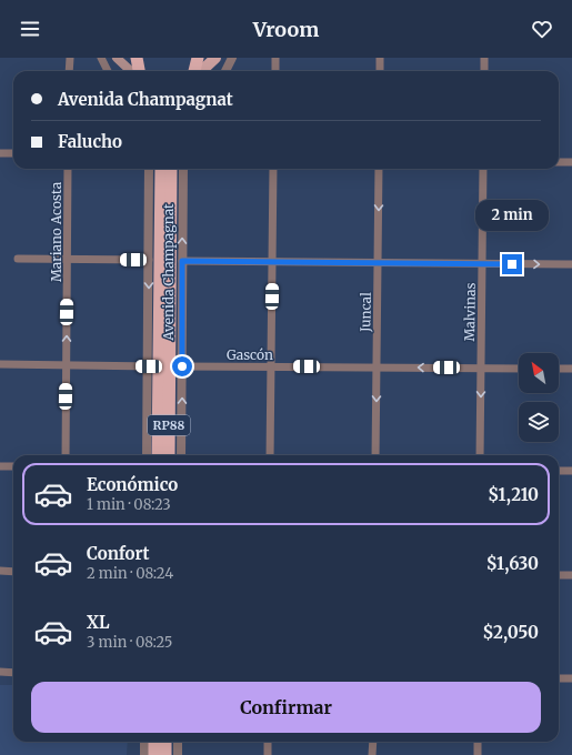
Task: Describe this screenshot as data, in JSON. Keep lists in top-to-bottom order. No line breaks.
{"streets":{"highway":["Avenida Champagnat","RP88"],"street":["Mariano Acosta","Juncal","Malvinas","Gascón"]},"crossings":[["Mariano Acosta","Gascón"],["Avenida Champagnat","Gascón"],["Juncal","Gascón"],["Malvinas","Gascón"]],"one_way":["Mariano Acosta","Juncal"],"north":"top left","page":{"header":"Vroom","banner":["Avenida Champagnat","Falucho"],"bubble":"2 min","list":[{"name":"Económico","note":"1 min · 08:23","value":"$1,210"},{"name":"Confort","note":"2 min · 08:24","value":"$1,630"},{"name":"XL","note":"3 min · 08:25","value":"$2,050"}],"buttons":"Confirmar"}}
